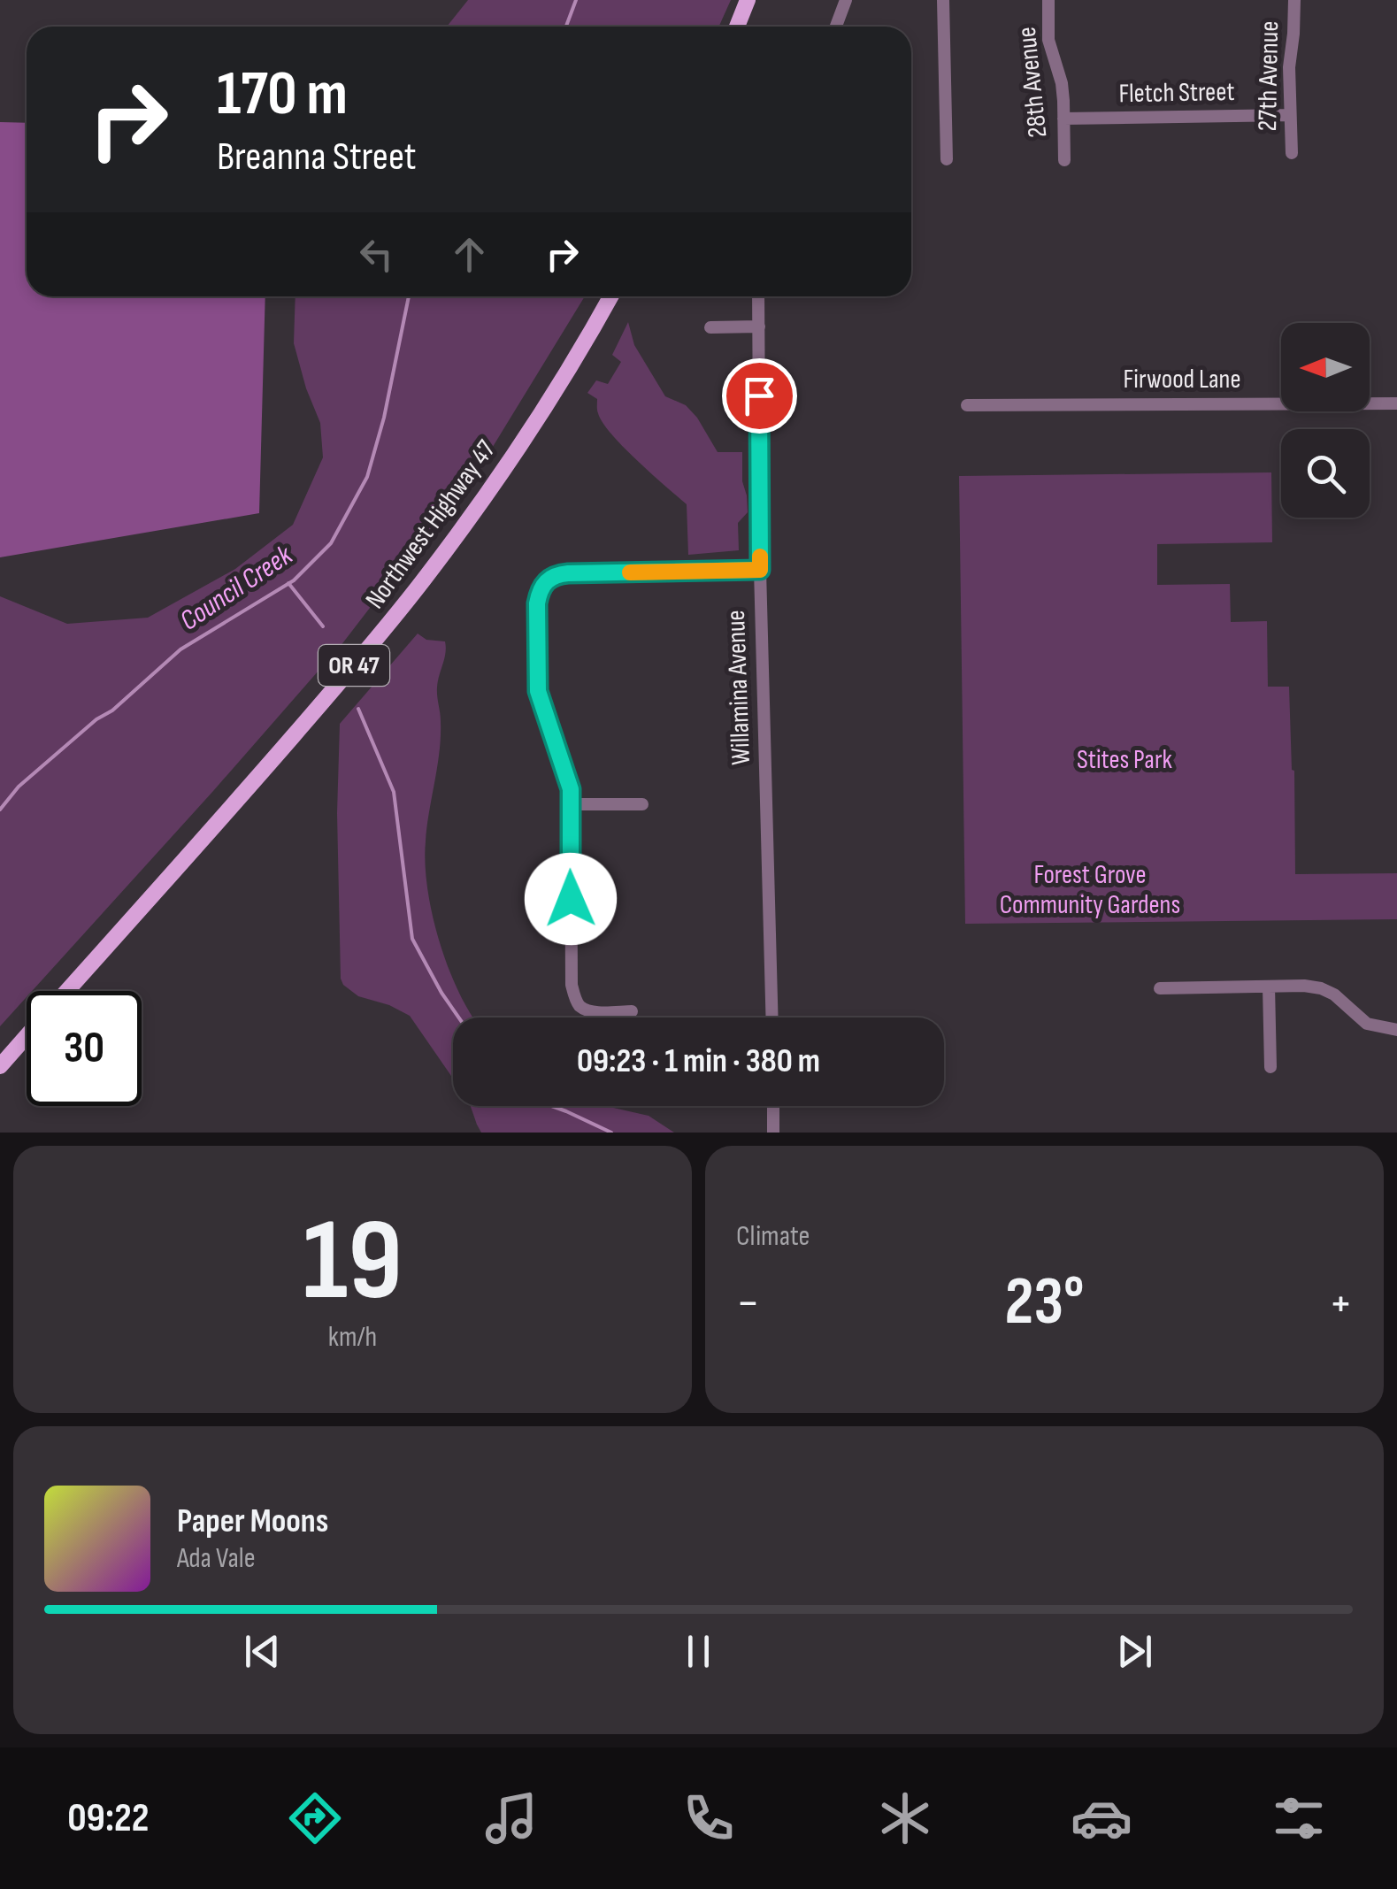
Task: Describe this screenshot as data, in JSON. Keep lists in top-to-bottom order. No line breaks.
{"streets":{"main road":["Northwest Highway 47","OR 47"],"street":["27th Avenue","28th Avenue","Fletch Street","Firwood Lane","Willamina Avenue"]},"crossings":[["27th Avenue","Fletch Street"],["28th Avenue","Fletch Street"]],"water":["Council Creek"],"parks":["Stites Park","Forest Grove Community Gardens"],"north":"left","page":{"turn":["170 m","Breanna Street"],"limit":"30","trip":"09:23 · 1 min · 380 m","tile":[["19","km/h"],"Climate"],"heat":["−","23°","+"],"song":["Paper Moons","Ada Vale"],"tabs":"09:22"}}
